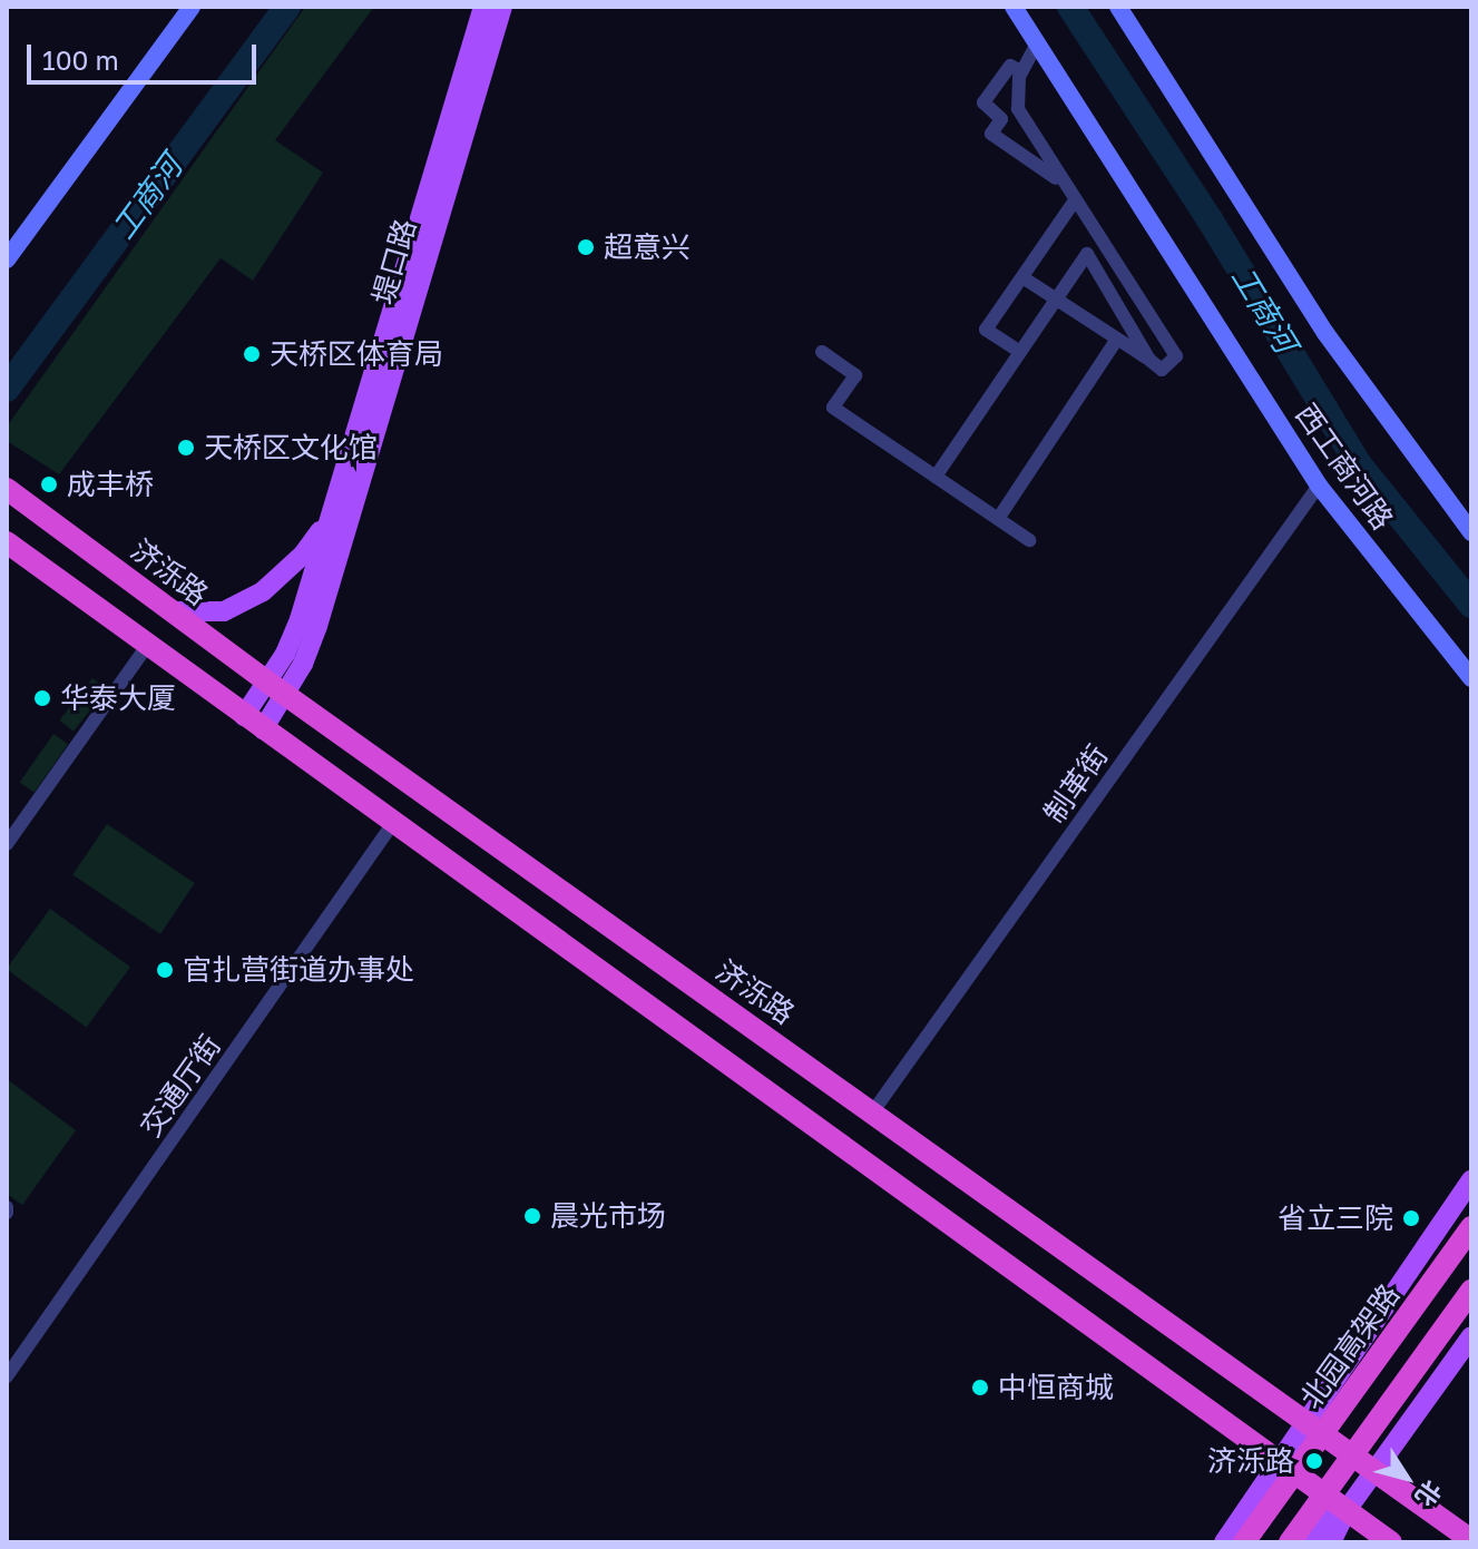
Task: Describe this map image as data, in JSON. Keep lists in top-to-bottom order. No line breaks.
{"streets":{"highway":["济泺路","北园高架路"],"main road":["堤口路","西工商河路"],"street":["制革街","交通厅街"]},"crossings":[["堤口路","济泺路"],["西工商河路","制革街"],["济泺路","制革街"]],"water":["工商河"],"places":["超意兴","天桥区体育局","天桥区文化馆","成丰桥","华泰大厦","官扎营街道办事处","晨光市场","省立三院","中恒商城","济泺路"],"scale_bar":"100 m","north":"bottom right"}
